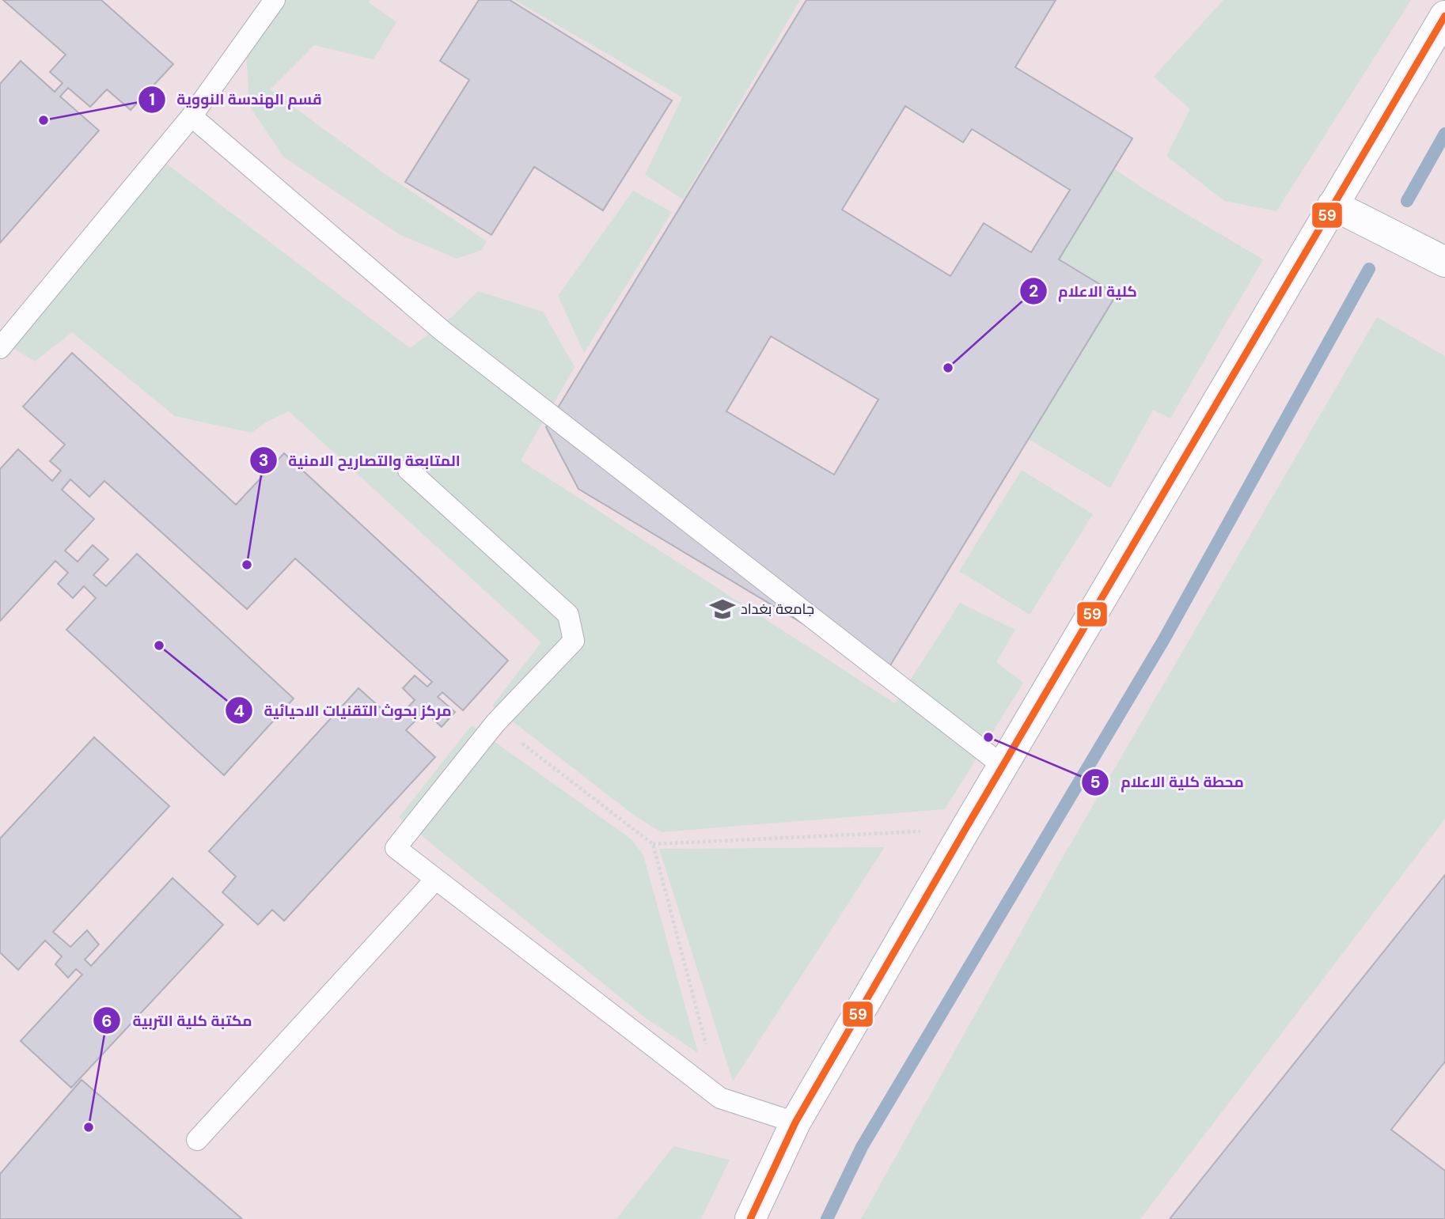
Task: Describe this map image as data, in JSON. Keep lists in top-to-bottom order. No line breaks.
{"places":{"other":["قسم الهندسة النووية","كلية الاعلام","المتابعة والتصاريح الامنية","مركز بحوث التقنيات الاحيائية","محطة كلية الاعلام","مكتبة كلية التربية"],"school or university":["جامعة بغداد"]},"lines":["transit line 59"]}
